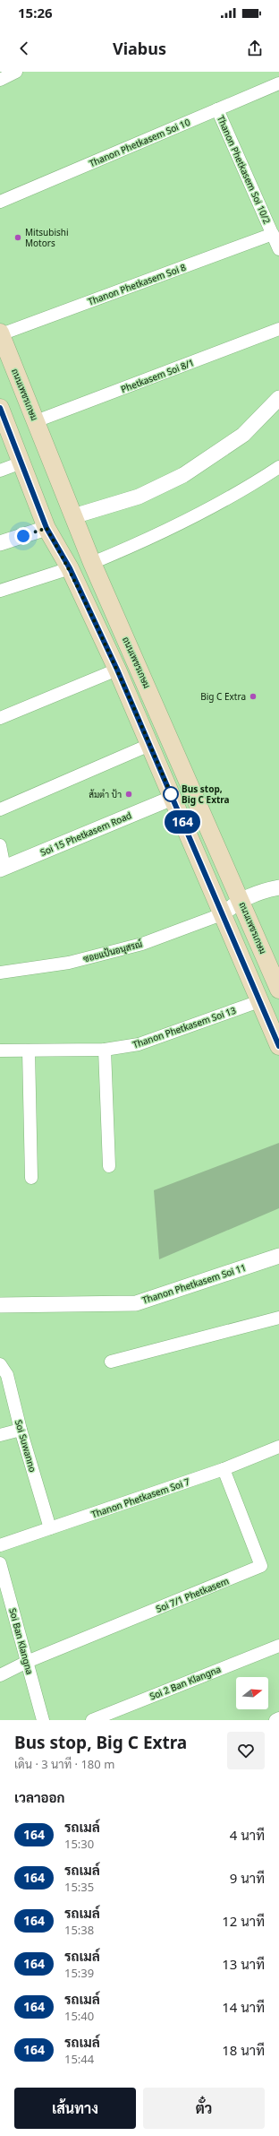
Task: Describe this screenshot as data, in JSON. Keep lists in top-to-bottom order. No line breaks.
{"streets":{"main road":["ถนนเพชรเกษม"],"street":["Thanon Phetkasem Soi 10","Thanon Phetkasem Soi 10/2","Thanon Phetkasem Soi 8","Phetkasem Soi 8/1","Soi 15 Phetkasem Road","ซอยแป้นอนุสรณ์","Thanon Phetkasem Soi 13","Thanon Phetkasem Soi 11","Soi Suwanno","Thanon Phetkasem Soi 7","Soi 7/1 Phetkasem","Soi Ban Klangna","Soi 2 Ban Klangna"]},"crossings":[["Thanon Phetkasem Soi 10","Thanon Phetkasem Soi 10/2"],["Thanon Phetkasem Soi 10/2","Thanon Phetkasem Soi 8"],["Thanon Phetkasem Soi 8","ถนนเพชรเกษม"],["Phetkasem Soi 8/1","ถนนเพชรเกษม"],["Soi Suwanno","Thanon Phetkasem Soi 7"],["Thanon Phetkasem Soi 7","Soi 7/1 Phetkasem"],["Soi 7/1 Phetkasem","Soi Ban Klangna"]],"places":["Mitsubishi Motors","Big C Extra","ส้มตำ ป้า","Bus stop, Big C Extra"],"lines":["bus line 164"],"north":"right","page":{"status":"15:26","header":"Viabus","on_map":"164","heading":[["Bus stop, Big C Extra","เดิน · 3 นาที · 180 m"],"เวลาออก"],"list":[{"mark":"164","name":"รถเมล์","note":"15:30","value":"4 นาที"},{"mark":"164","name":"รถเมล์","note":"15:35","value":"9 นาที"},{"mark":"164","name":"รถเมล์","note":"15:38","value":"12 นาที"},{"mark":"164","name":"รถเมล์","note":"15:39","value":"13 นาที"},{"mark":"164","name":"รถเมล์","note":"15:40","value":"14 นาที"},{"mark":"164","name":"รถเมล์","note":"15:44","value":"18 นาที"}],"buttons":["เส้นทาง","ตั๋ว"]}}
